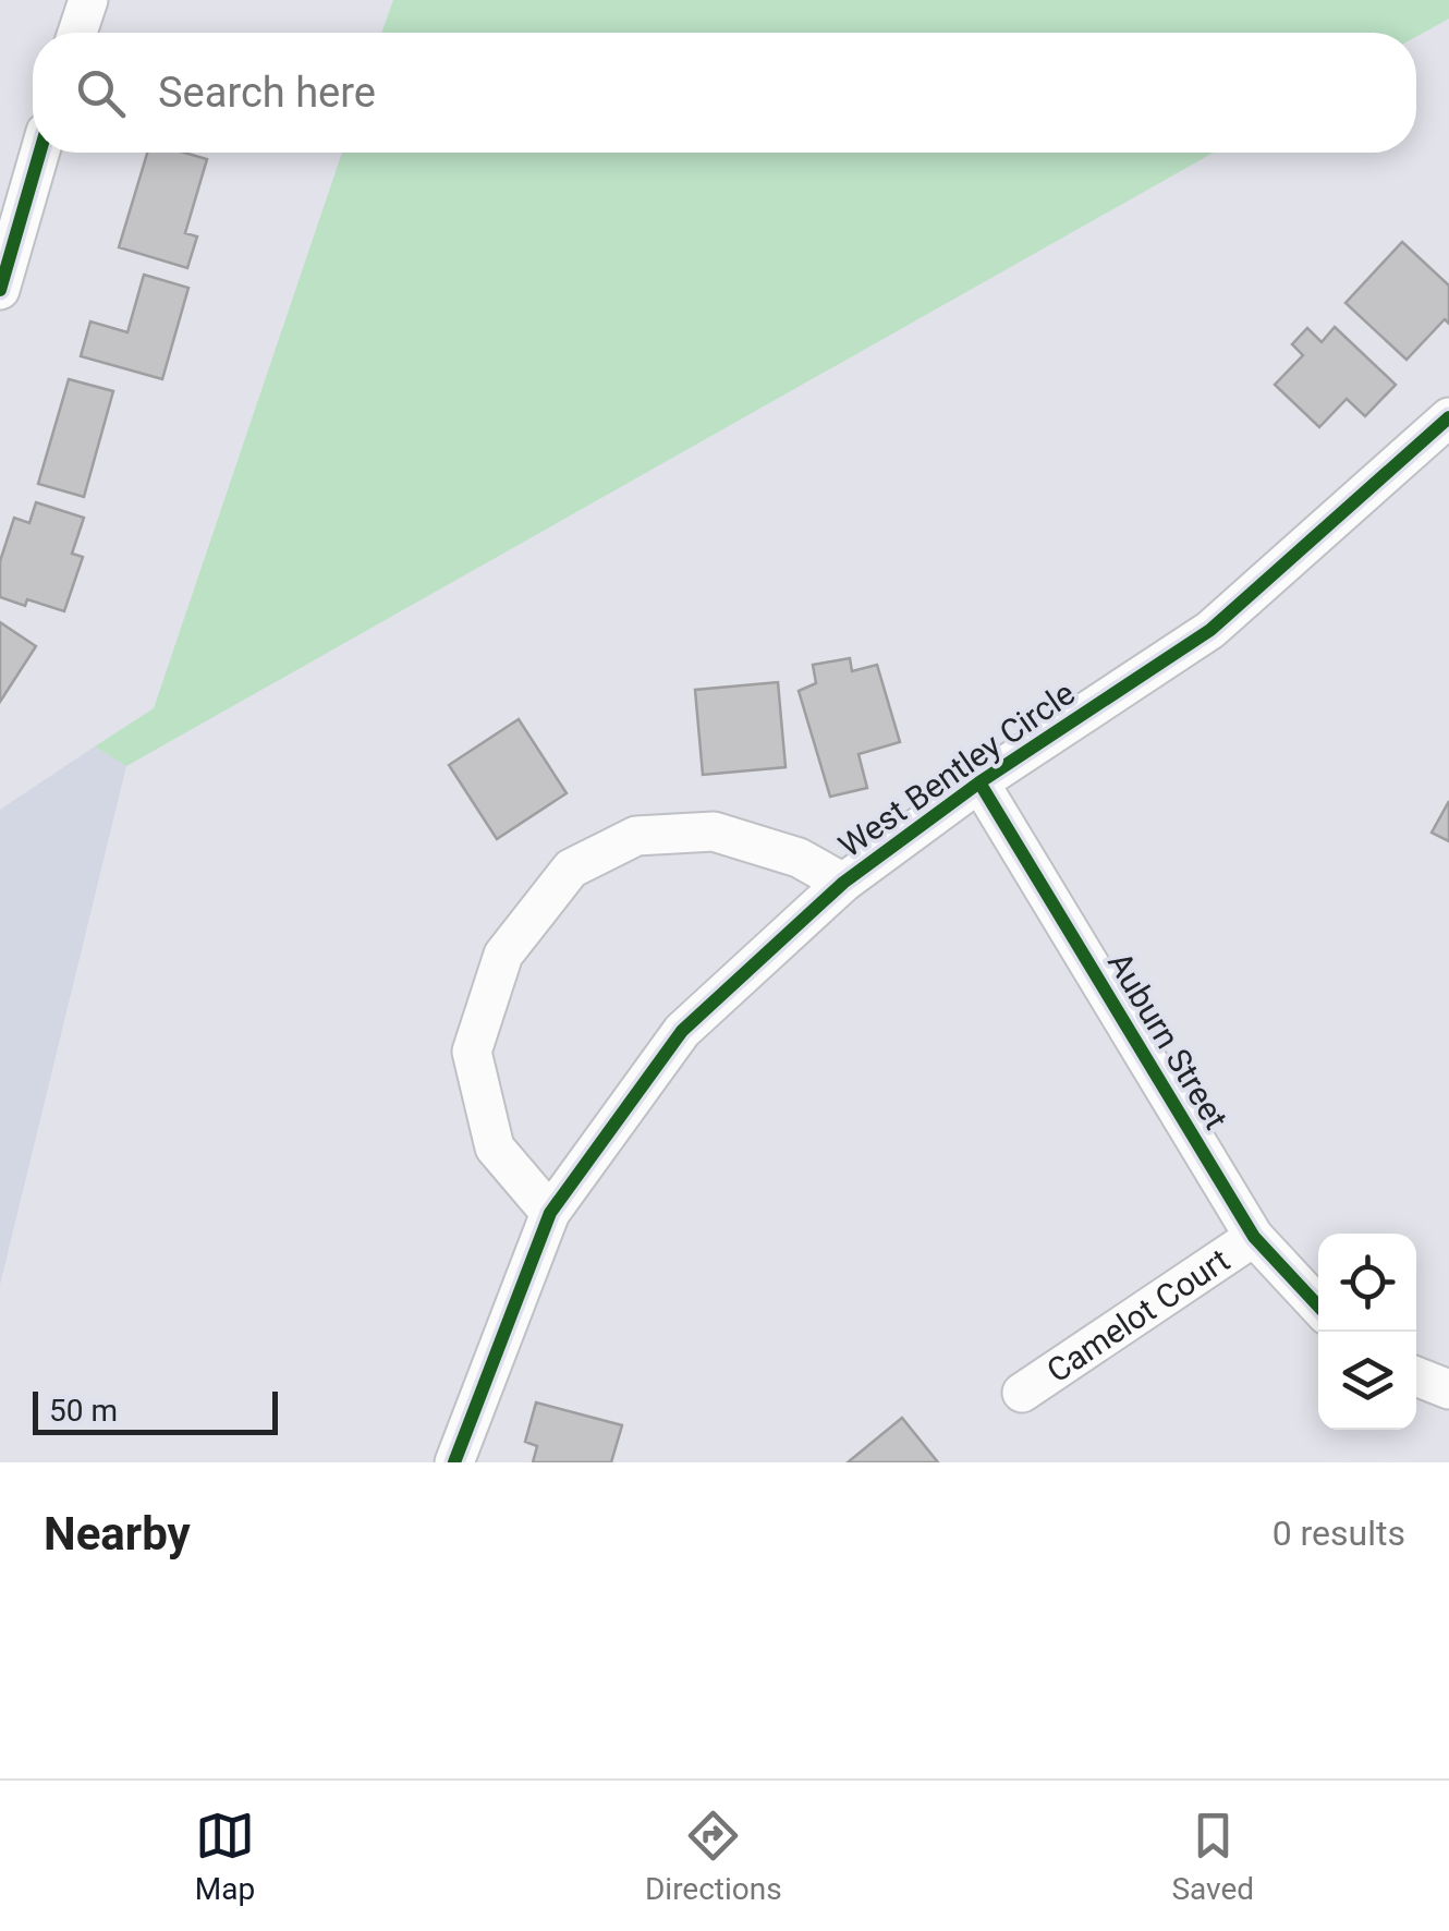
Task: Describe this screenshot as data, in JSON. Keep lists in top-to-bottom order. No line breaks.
{"streets":{"street":["West Bentley Circle","Auburn Street","Camelot Court"]},"crossings":[["West Bentley Circle","Auburn Street"],["Auburn Street","Camelot Court"]],"scale_bar":"50 m","page":{"search":"Search here","scale":"50 m","heading":["Nearby","0 results"],"nav":["Map","Directions","Saved"]}}
